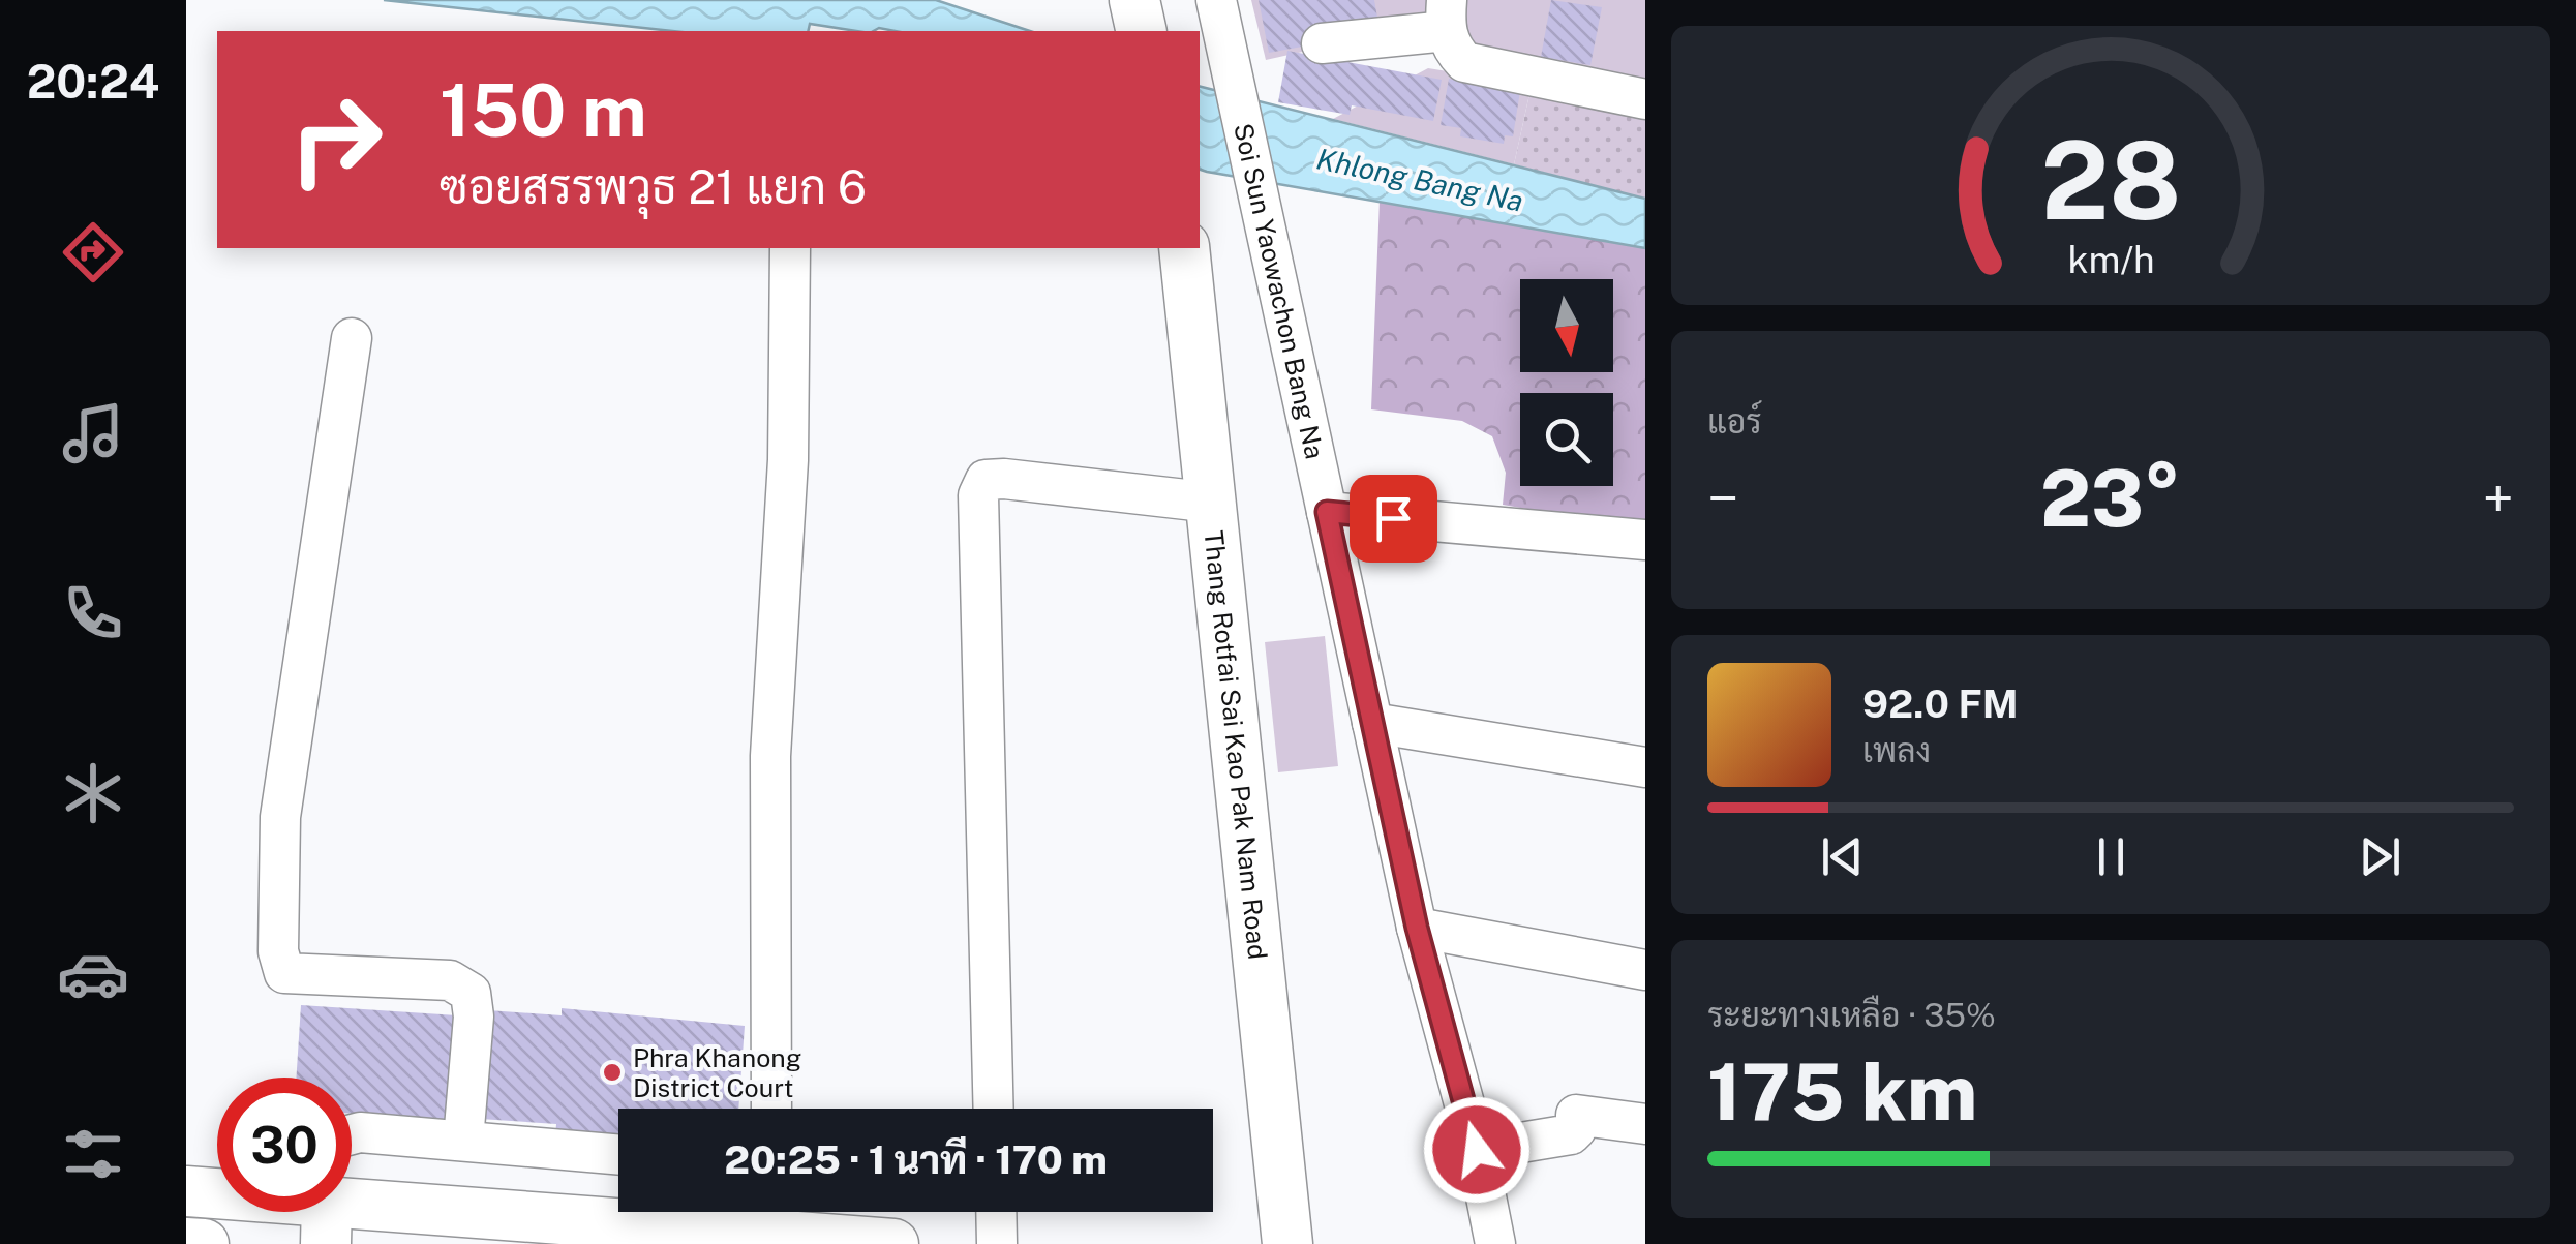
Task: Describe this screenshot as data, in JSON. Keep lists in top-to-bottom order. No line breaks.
{"streets":{"main road":["Thang Rotfai Sai Kao Pak Nam Road"],"street":["Soi Sun Yaowachon Bang Na"]},"water":["Khlong Bang Na"],"places":["Phra Khanong District Court"],"north":"bottom","page":{"tabs":"20:24","turn":["150 m","ซอยสรรพวุธ 21 แยก 6"],"tile":["แอร์",["ระยะทางเหลือ · 35%","175 km"]],"heat":["−","23°","+"],"song":["92.0 FM","เพลง"],"limit":"30","trip":"20:25 · 1 นาที · 170 m","gauge":["28","km/h"]}}
